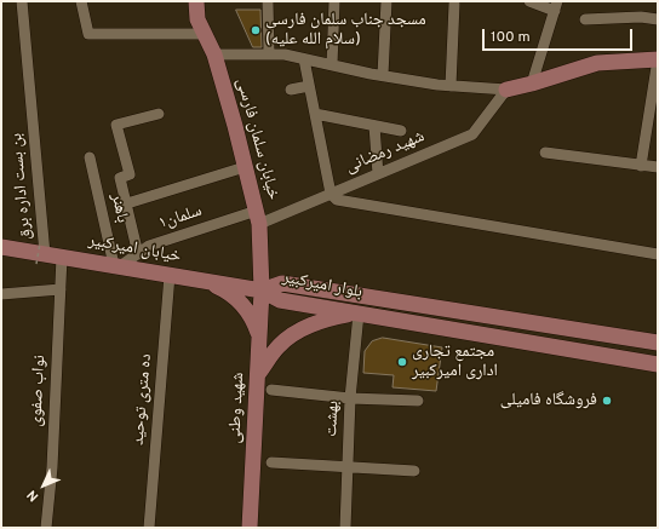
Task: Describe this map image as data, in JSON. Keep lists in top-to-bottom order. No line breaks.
{"streets":{"main road":["خیابان سلمان فارسی","خیابان امیرکبیر","بلوار امیرکبیر","شهید وطنی"],"street":["شهید رمضانی","بن بست اداره برق","باهنر","سلمان۱","نواب صفوی","ده متری توحید","بهشت"]},"crossings":[["خیابان سلمان فارسی","شهید رمضانی"],["خیابان سلمان فارسی","سلمان۱"],["خیابان سلمان فارسی","خیابان امیرکبیر"],["خیابان سلمان فارسی","بلوار امیرکبیر"],["خیابان سلمان فارسی","شهید وطنی"],["شهید رمضانی","سلمان۱"],["بن بست اداره برق","خیابان امیرکبیر"],["باهنر","سلمان۱"],["باهنر","خیابان امیرکبیر"],["سلمان۱","خیابان امیرکبیر"],["خیابان امیرکبیر","بلوار امیرکبیر"],["خیابان امیرکبیر","نواب صفوی"],["خیابان امیرکبیر","ده متری توحید"],["خیابان امیرکبیر","شهید وطنی"],["بلوار امیرکبیر","شهید وطنی"],["بلوار امیرکبیر","بهشت"]],"places":["مسجد جناب سلمان فارسی (سلام الله علیه)","مجتمع تجاری اداری امیرکبیر","فروشگاه فامیلی"],"scale_bar":"100 m","north":"bottom left"}
